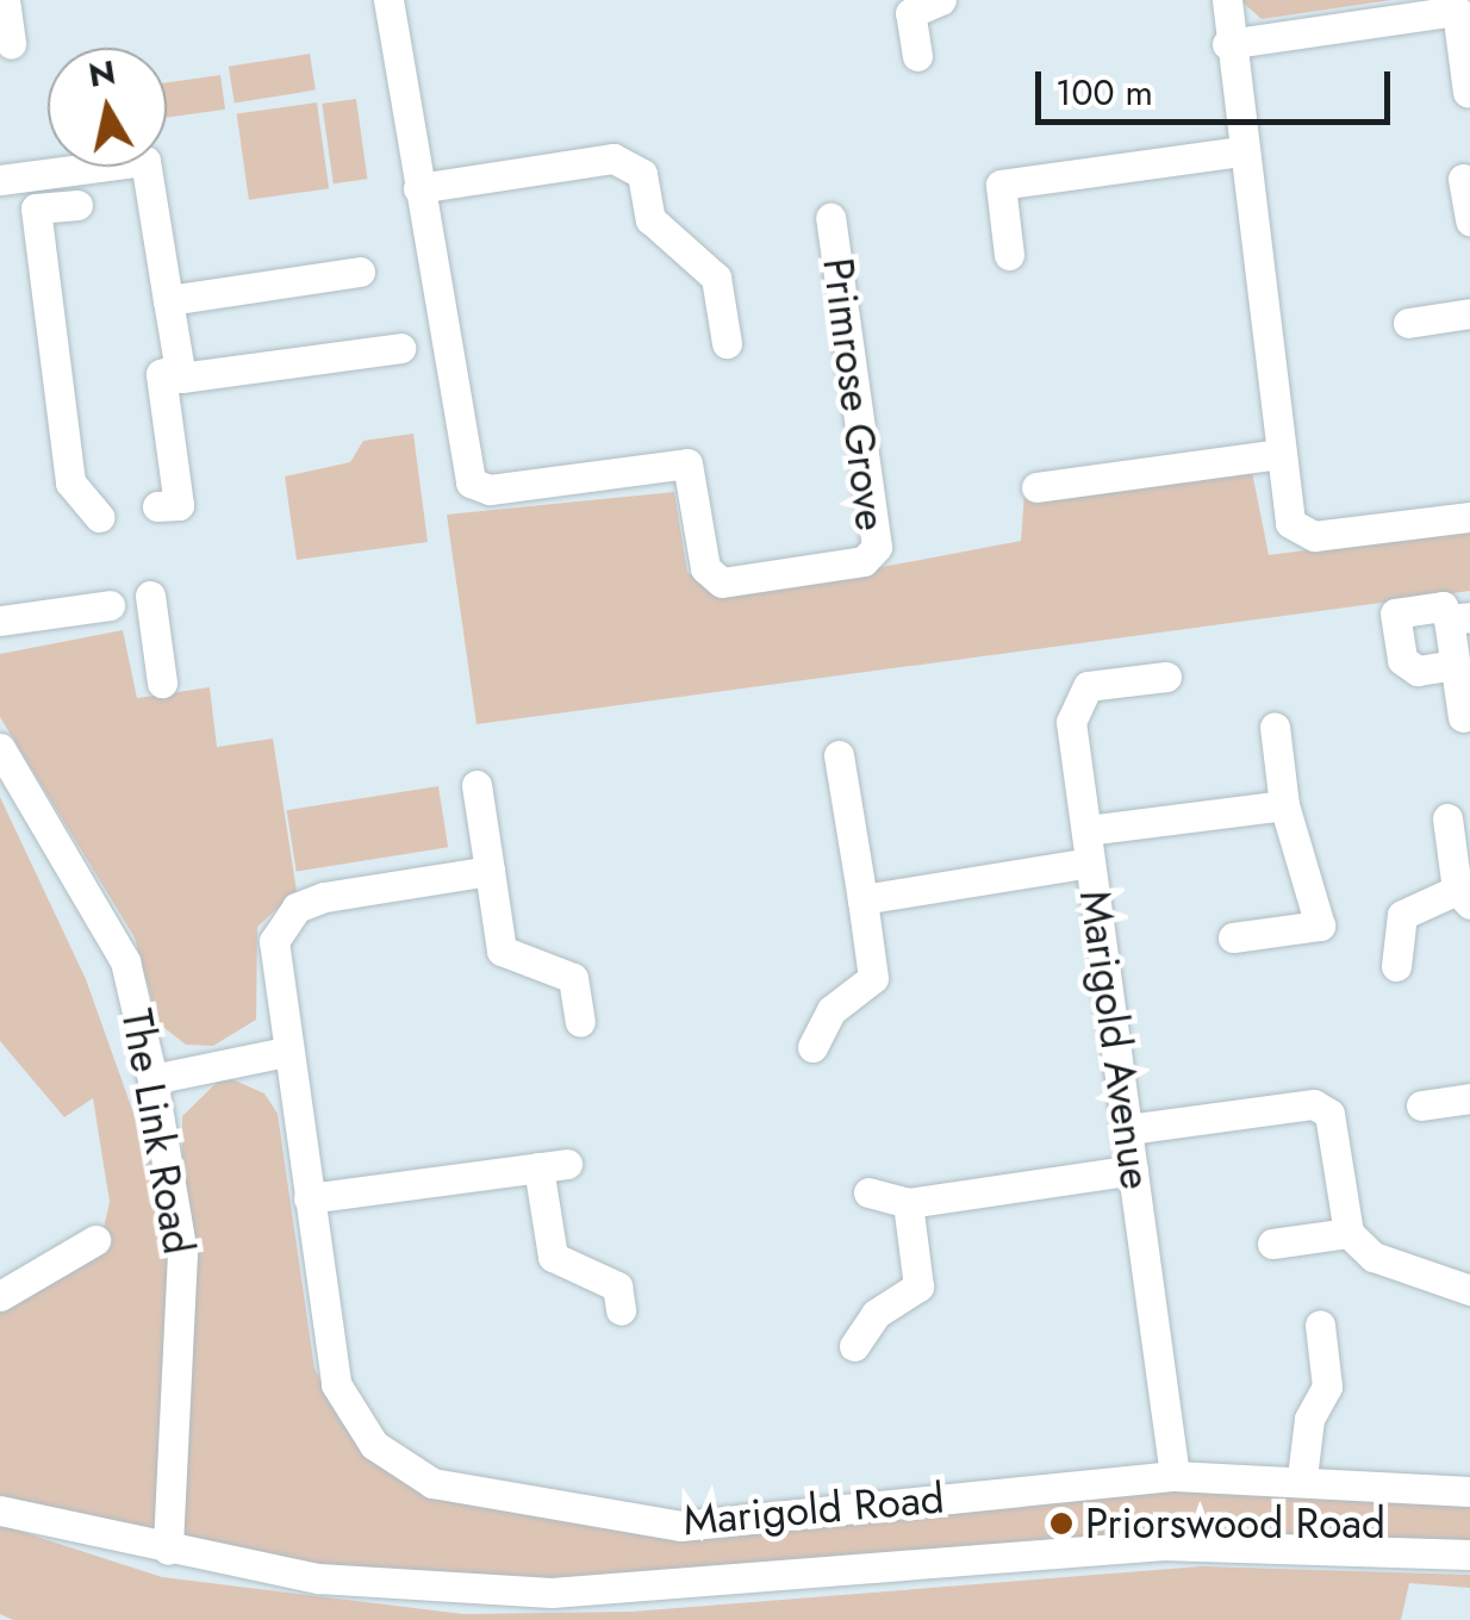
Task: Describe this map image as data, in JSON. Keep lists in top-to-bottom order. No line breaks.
{"streets":{"street":["Primrose Grove","Marigold Avenue","The Link Road","Marigold Road"]},"crossings":[["Marigold Avenue","Marigold Road"]],"places":["Priorswood Road"],"scale_bar":"100 m","north":"top"}
